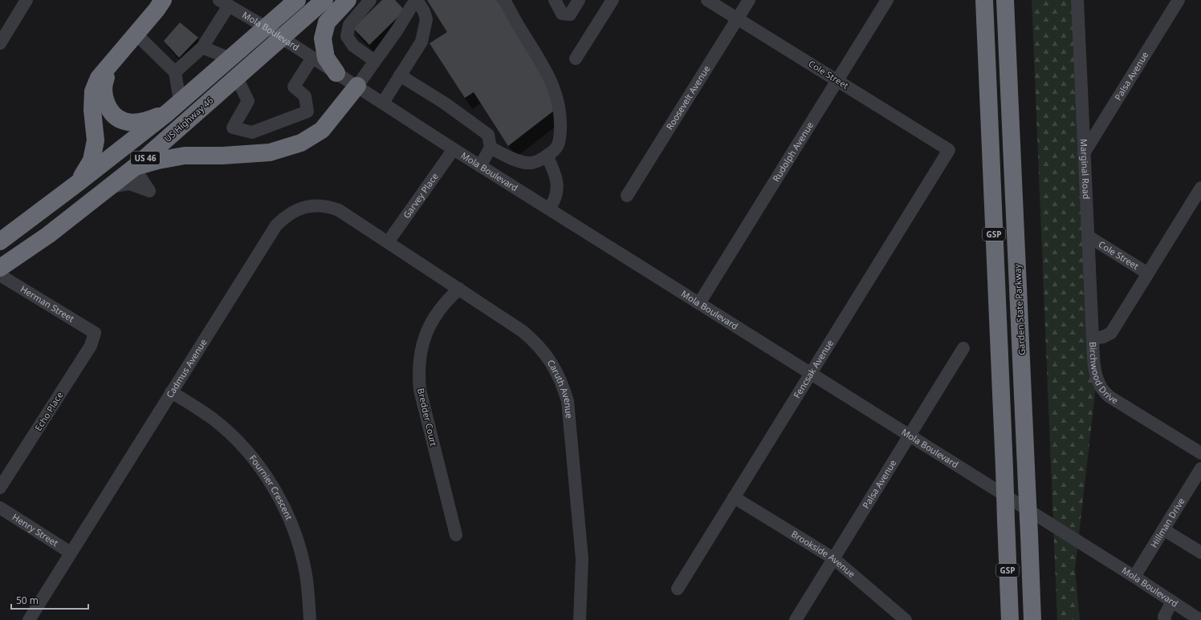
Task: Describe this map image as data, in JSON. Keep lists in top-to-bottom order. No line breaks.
{"streets":{"highway":["US Highway 46","US 46","GSP","Garden State Parkway"],"street":["Mola Boulevard","Cole Street","Palsa Avenue","Roosevelt Avenue","Rudolph Avenue","Marginal Road","Garvey Place","Herman Street","Cadmus Avenue","Fencsak Avenue","Birchwood Drive","Caruth Avenue","Echo Place","Bredder Court","Fournier Crescent","Hillman Drive","Henry Street","Brookside Avenue"]},"crossings":[["Mola Boulevard","Palsa Avenue"],["Mola Boulevard","US Highway 46"],["Mola Boulevard","Rudolph Avenue"],["Mola Boulevard","US 46"],["Mola Boulevard","Garvey Place"],["Mola Boulevard","Fencsak Avenue"],["Mola Boulevard","Hillman Drive"],["Cole Street","Roosevelt Avenue"],["Cole Street","Rudolph Avenue"],["Cole Street","Marginal Road"],["Cole Street","Fencsak Avenue"],["Cole Street","Birchwood Drive"],["Palsa Avenue","Marginal Road"],["Palsa Avenue","Brookside Avenue"],["US Highway 46","US 46"],["Marginal Road","Birchwood Drive"],["Garvey Place","Cadmus Avenue"],["Garvey Place","Caruth Avenue"],["Herman Street","Echo Place"],["Cadmus Avenue","Caruth Avenue"],["Cadmus Avenue","Fournier Crescent"],["Cadmus Avenue","Henry Street"],["Fencsak Avenue","Brookside Avenue"],["Caruth Avenue","Bredder Court"]],"scale_bar":"50 m"}
